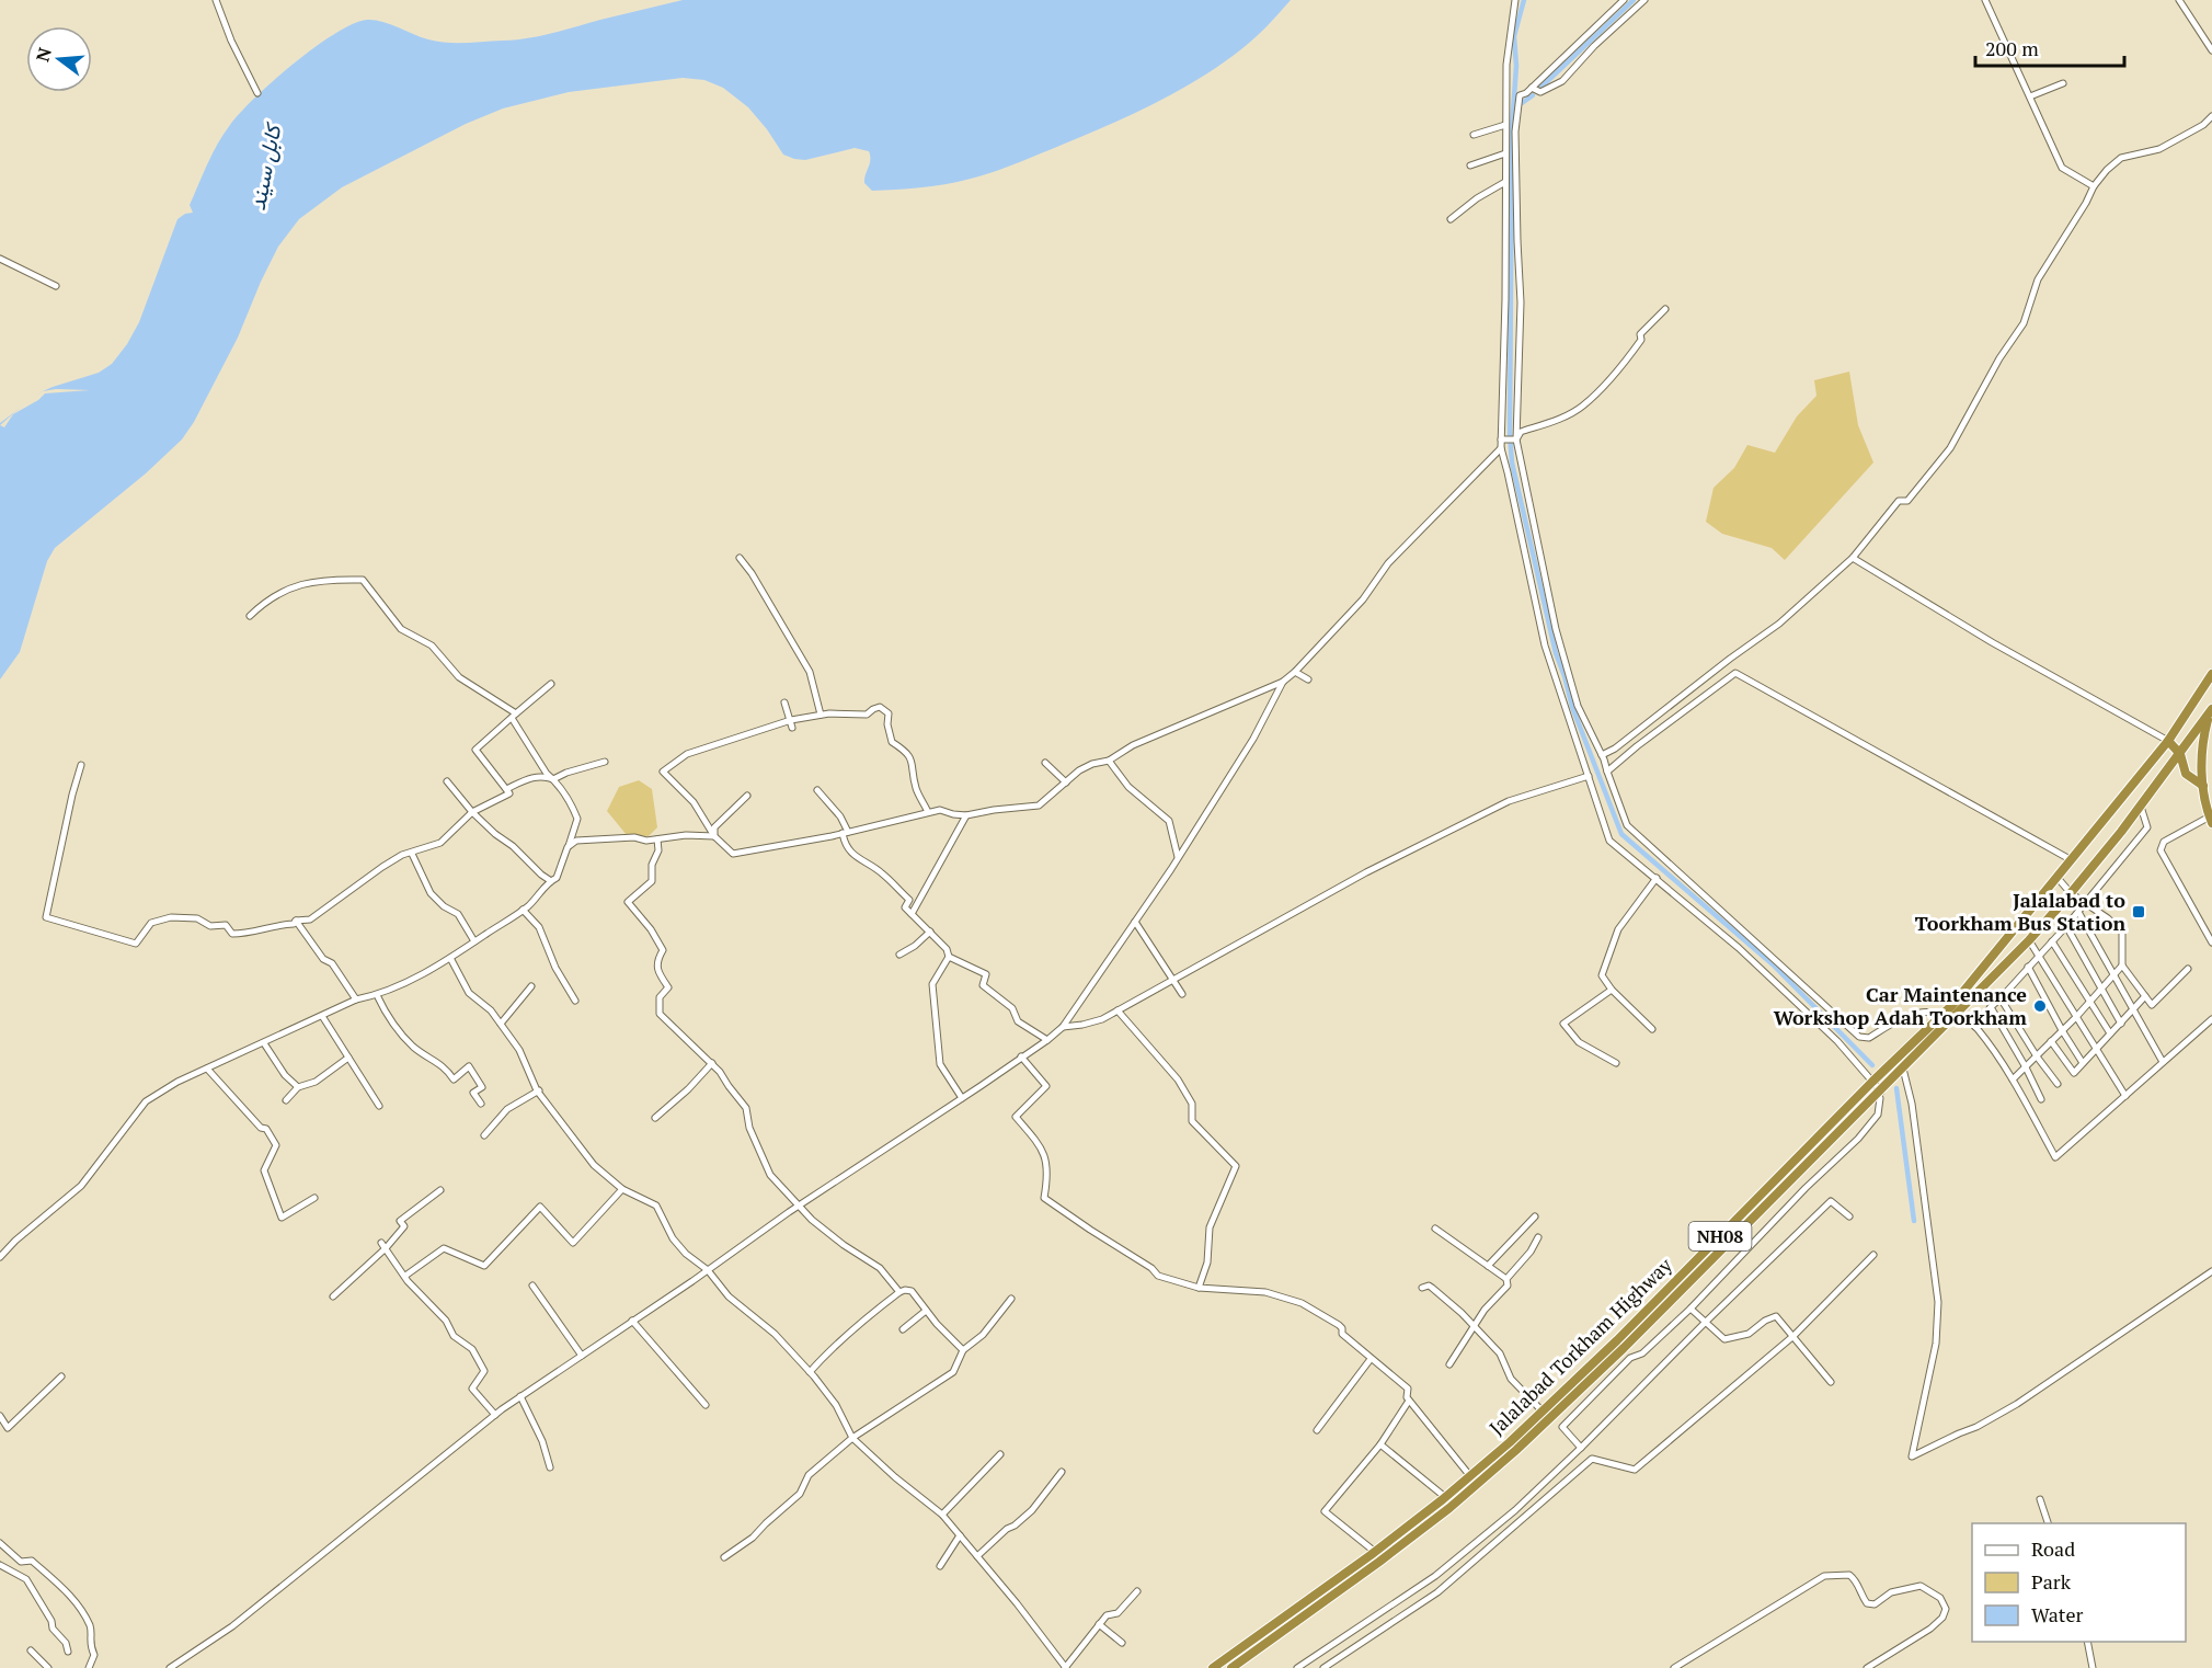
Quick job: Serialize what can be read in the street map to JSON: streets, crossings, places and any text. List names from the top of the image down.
{
  "streets": {
    "highway": ["NH08", "Jalalabad Torkham Highway"]
  },
  "crossings": [
    ["NH08", "Jalalabad Torkham Highway"]
  ],
  "water": ["کابل سيند"],
  "places": {
    "transit": ["Jalalabad to Toorkham Bus Station"],
    "other": ["Car Maintenance Workshop Adah Toorkham"]
  },
  "legend": ["Road", "Park", "Water"],
  "scale_bar": "200 m",
  "north": "left"
}
